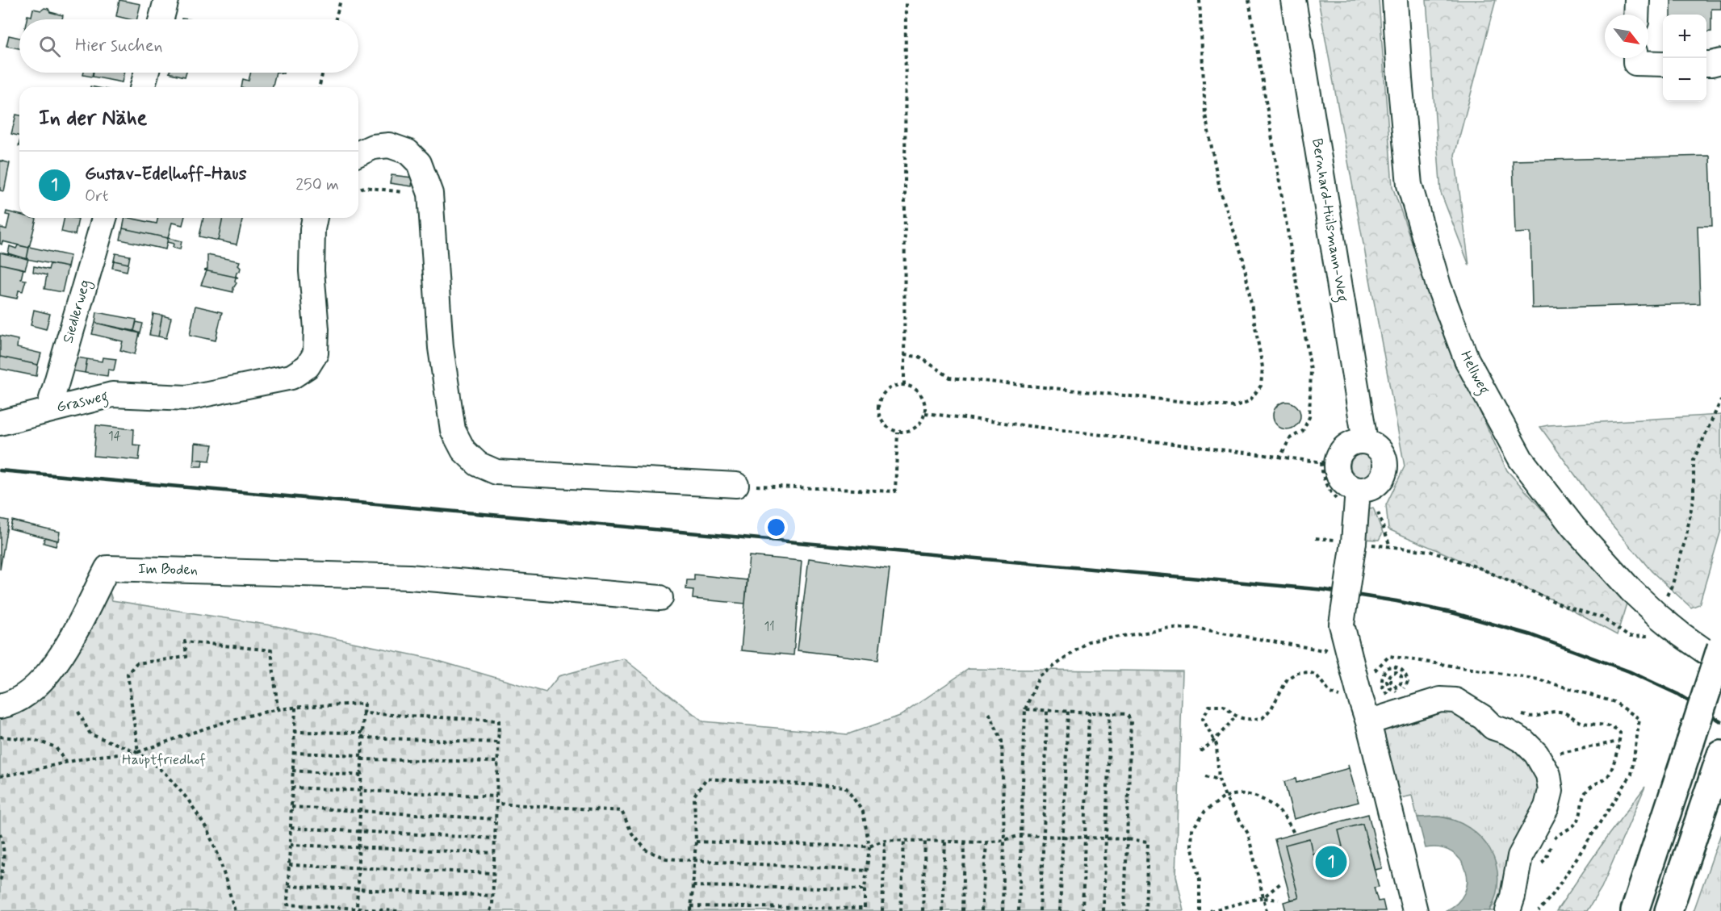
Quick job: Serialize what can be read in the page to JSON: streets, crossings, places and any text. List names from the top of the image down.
{
  "streets": {
    "street": [
      "Bernhard-Hülsmann-Weg",
      "Siedlerweg",
      "Hellweg",
      "Grasweg",
      "Im Boden"
    ]
  },
  "crossings": [
    ["Siedlerweg", "Grasweg"]
  ],
  "parks": ["Hauptfriedhof"],
  "house_numbers": ["14", "11"],
  "north": "bottom right",
  "page": {
    "map_buttons": ["+", "−"],
    "search": "Hier suchen",
    "heading": "In der Nähe",
    "list": [
      {
        "mark": "1",
        "name": "Gustav-Edelhoff-Haus",
        "note": "Ort",
        "value": "250 m"
      }
    ],
    "pins": "1"
  }
}
